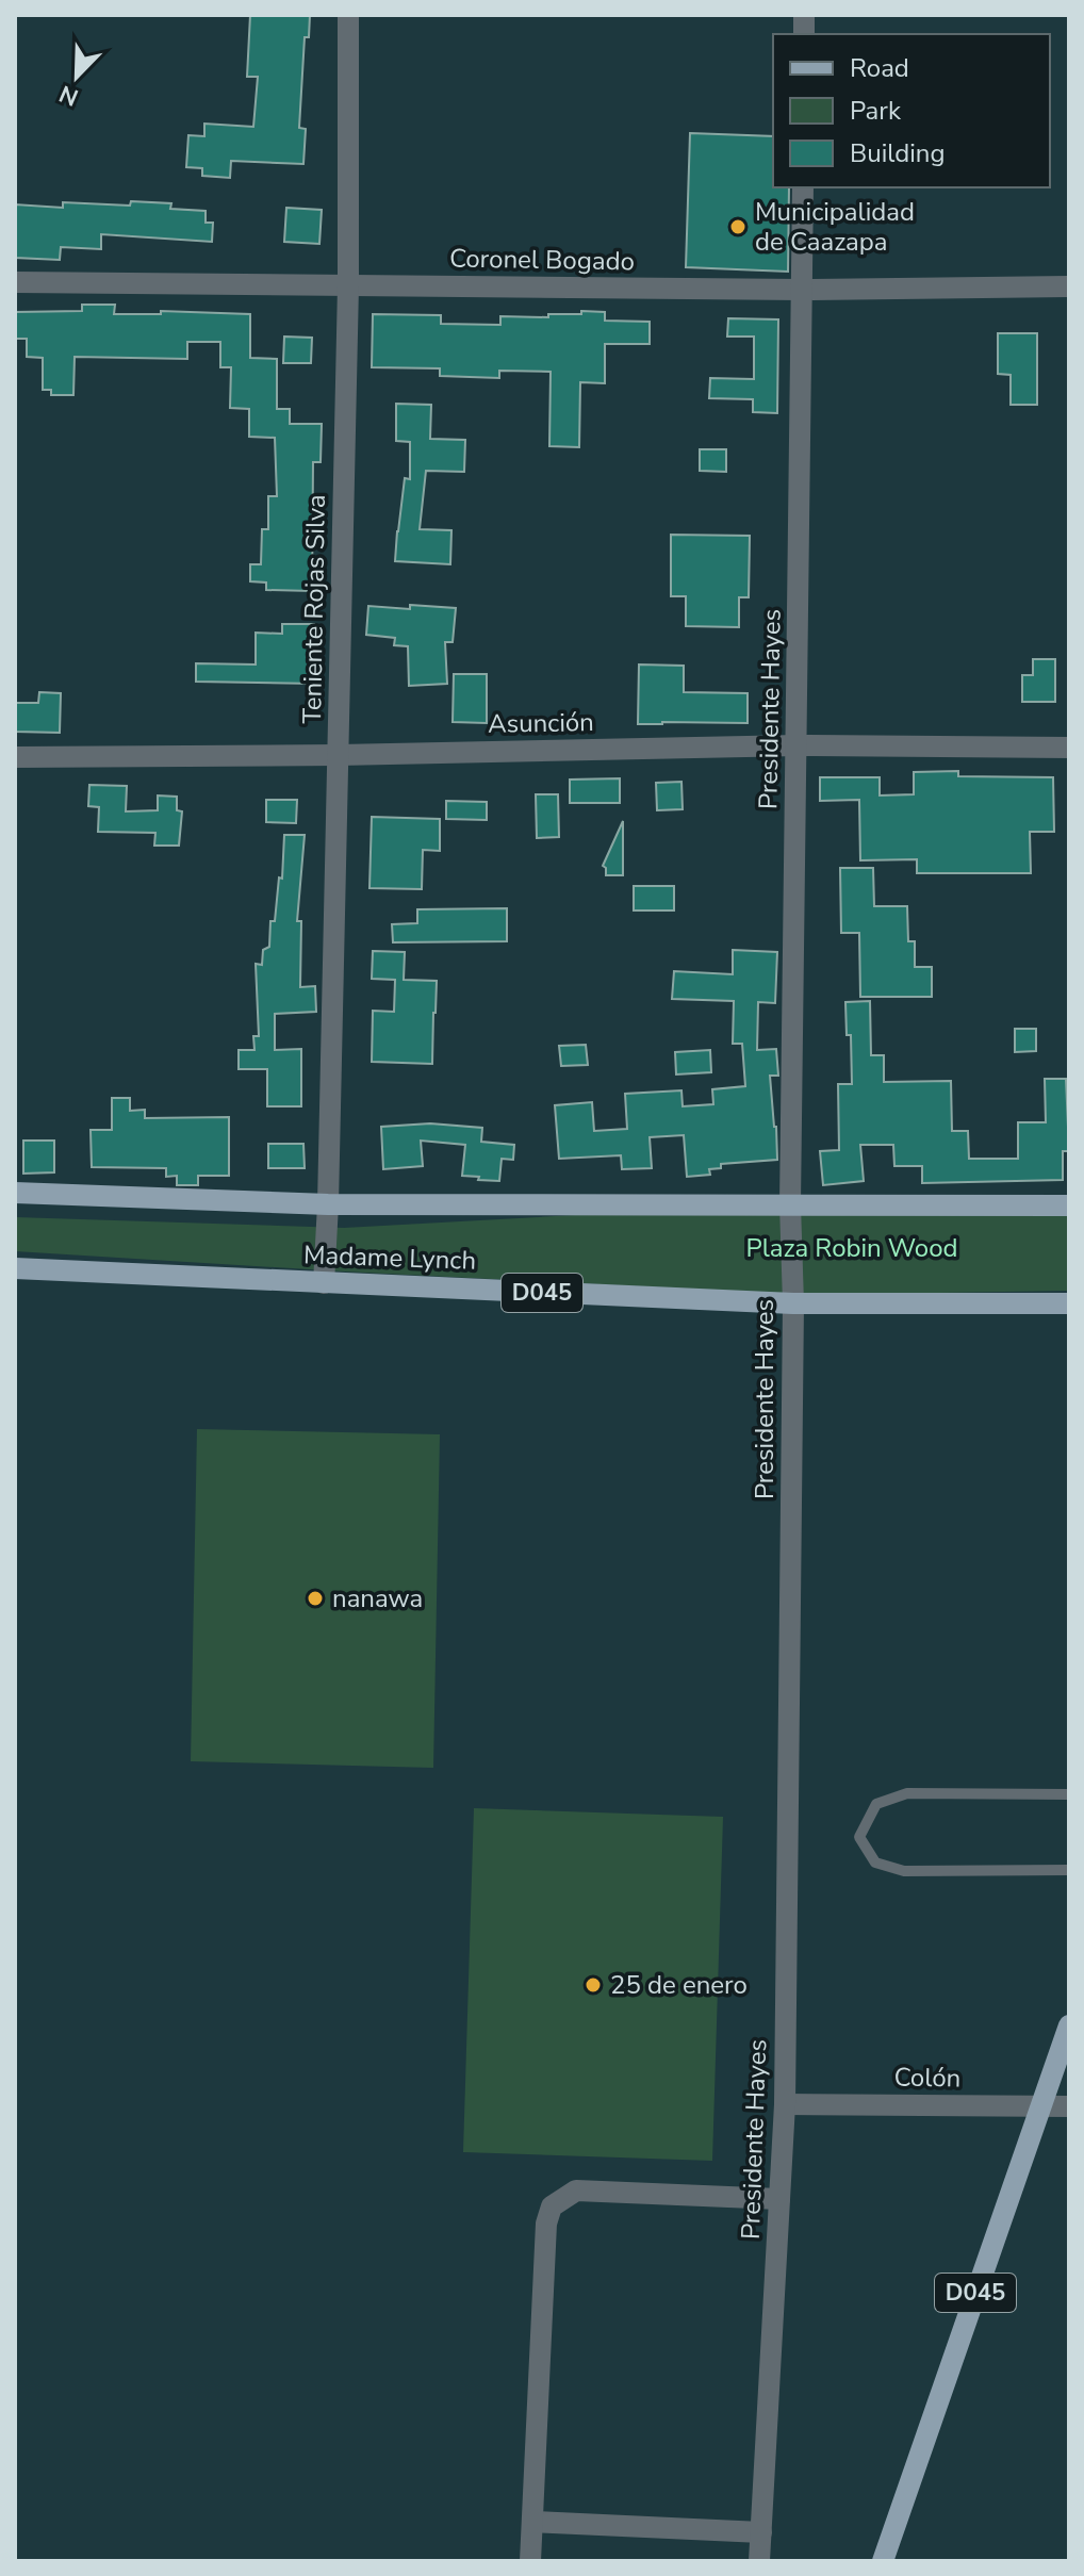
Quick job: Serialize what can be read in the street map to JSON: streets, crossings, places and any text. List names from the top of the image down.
{
  "streets": {
    "main road": ["Madame Lynch", "D045"],
    "street": [
      "Coronel Bogado",
      "Teniente Rojas Silva",
      "Presidente Hayes",
      "Asunción",
      "Colón"
    ]
  },
  "crossings": [
    ["Coronel Bogado", "Teniente Rojas Silva"],
    ["Coronel Bogado", "Presidente Hayes"],
    ["Teniente Rojas Silva", "Asunción"],
    ["Teniente Rojas Silva", "Madame Lynch"],
    ["Presidente Hayes", "Asunción"],
    ["Presidente Hayes", "Madame Lynch"],
    ["Presidente Hayes", "Colón"],
    ["D045", "Colón"]
  ],
  "parks": ["Plaza Robin Wood"],
  "places": ["Municipalidad de Caazapa", "nanawa", "25 de enero"],
  "legend": ["Road", "Park", "Building"],
  "north": "bottom left"
}
